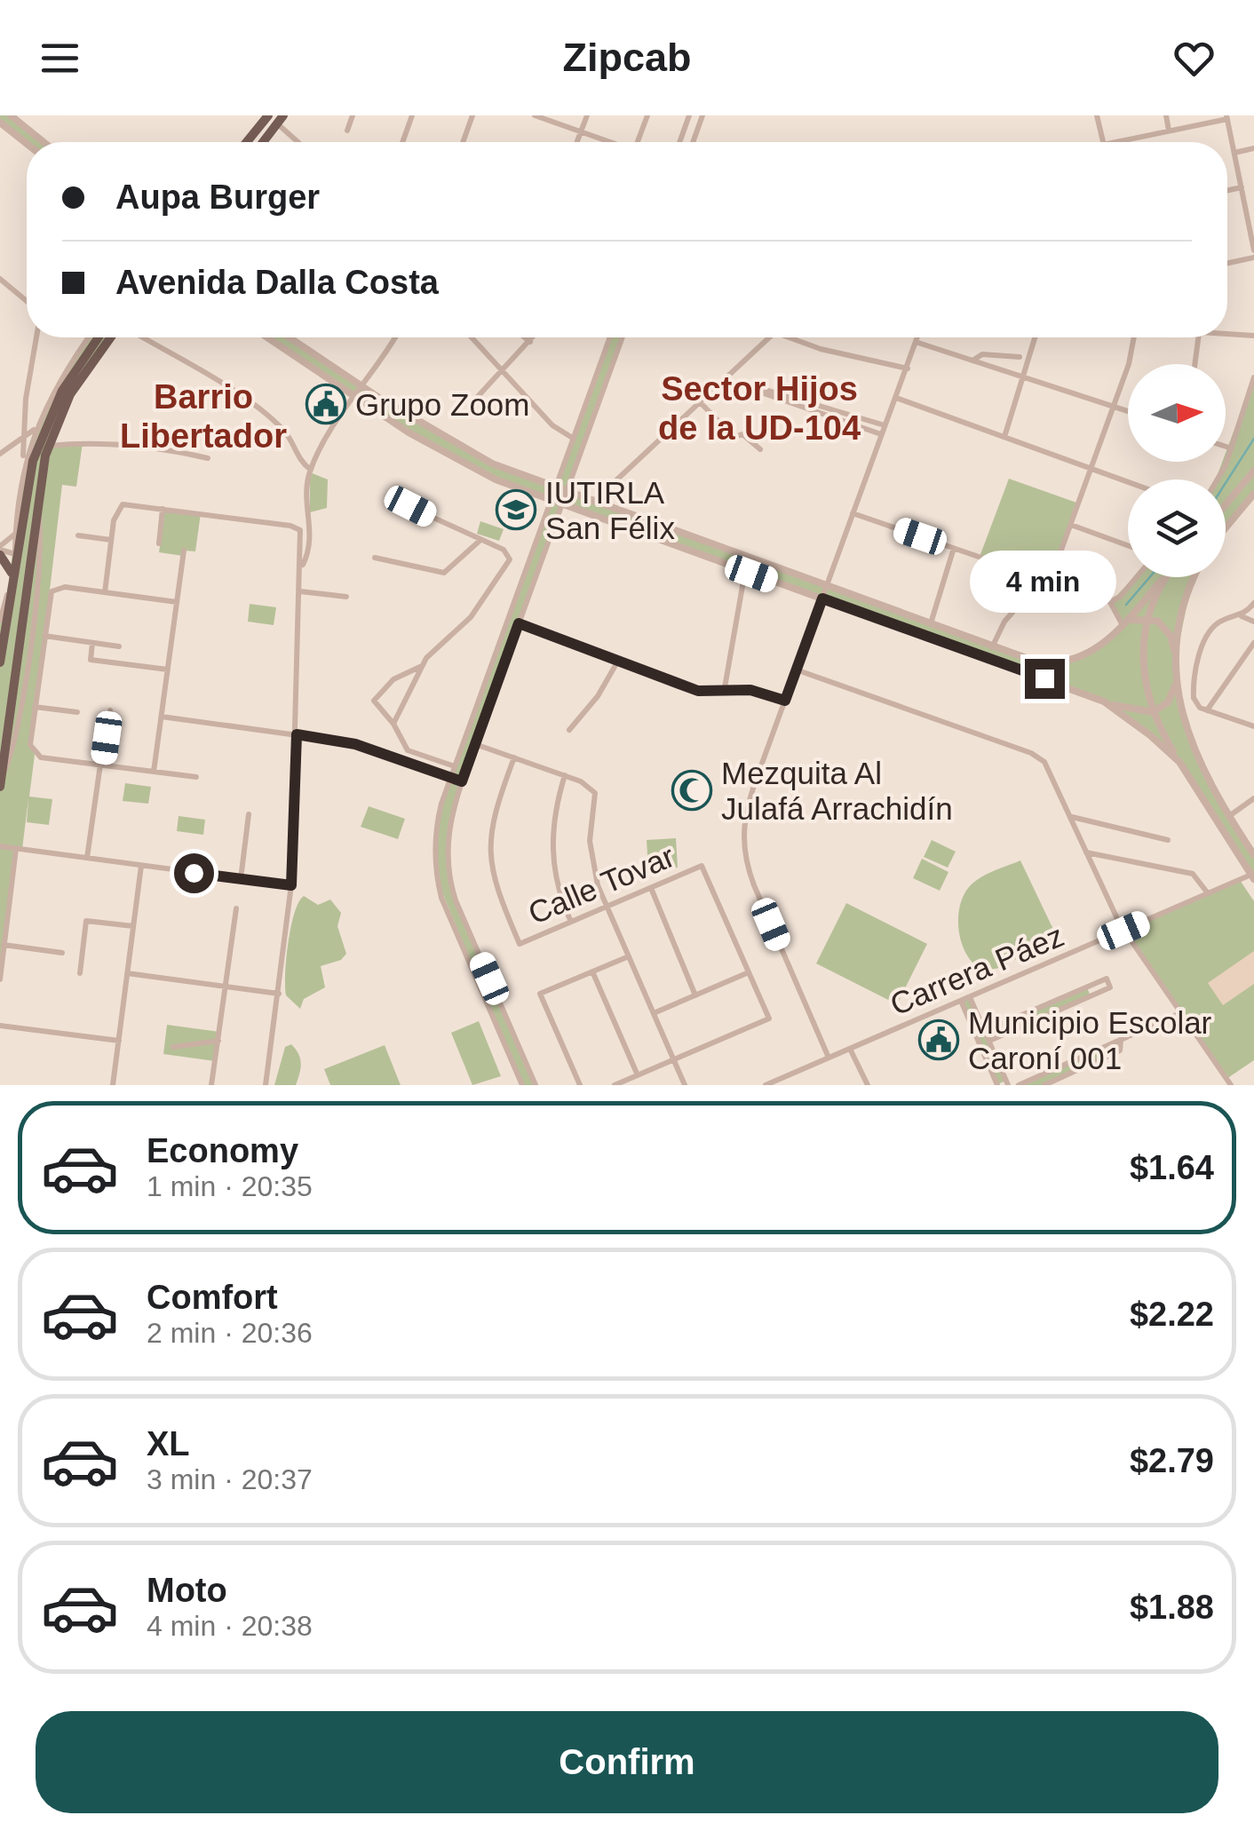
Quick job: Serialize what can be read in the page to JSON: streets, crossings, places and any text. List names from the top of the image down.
{
  "streets": {
    "street": ["Calle Tovar", "Carrera Páez"]
  },
  "districts": ["Sector Hijos de la UD-104", "Barrio Libertador"],
  "places": {
    "public building": ["Grupo Zoom", "Municipio Escolar Caroní 001"],
    "school or university": ["IUTIRLA San Félix"],
    "mosque": ["Mezquita Al Julafá Arrachidín"]
  },
  "north": "right",
  "page": {
    "header": "Zipcab",
    "banner": ["Aupa Burger", "Avenida Dalla Costa"],
    "bubble": "4 min",
    "list": [
      {
        "name": "Economy",
        "note": "1 min · 20:35",
        "value": "$1.64"
      },
      {
        "name": "Comfort",
        "note": "2 min · 20:36",
        "value": "$2.22"
      },
      {
        "name": "XL",
        "note": "3 min · 20:37",
        "value": "$2.79"
      },
      {
        "name": "Moto",
        "note": "4 min · 20:38",
        "value": "$1.88"
      }
    ],
    "buttons": "Confirm"
  }
}
